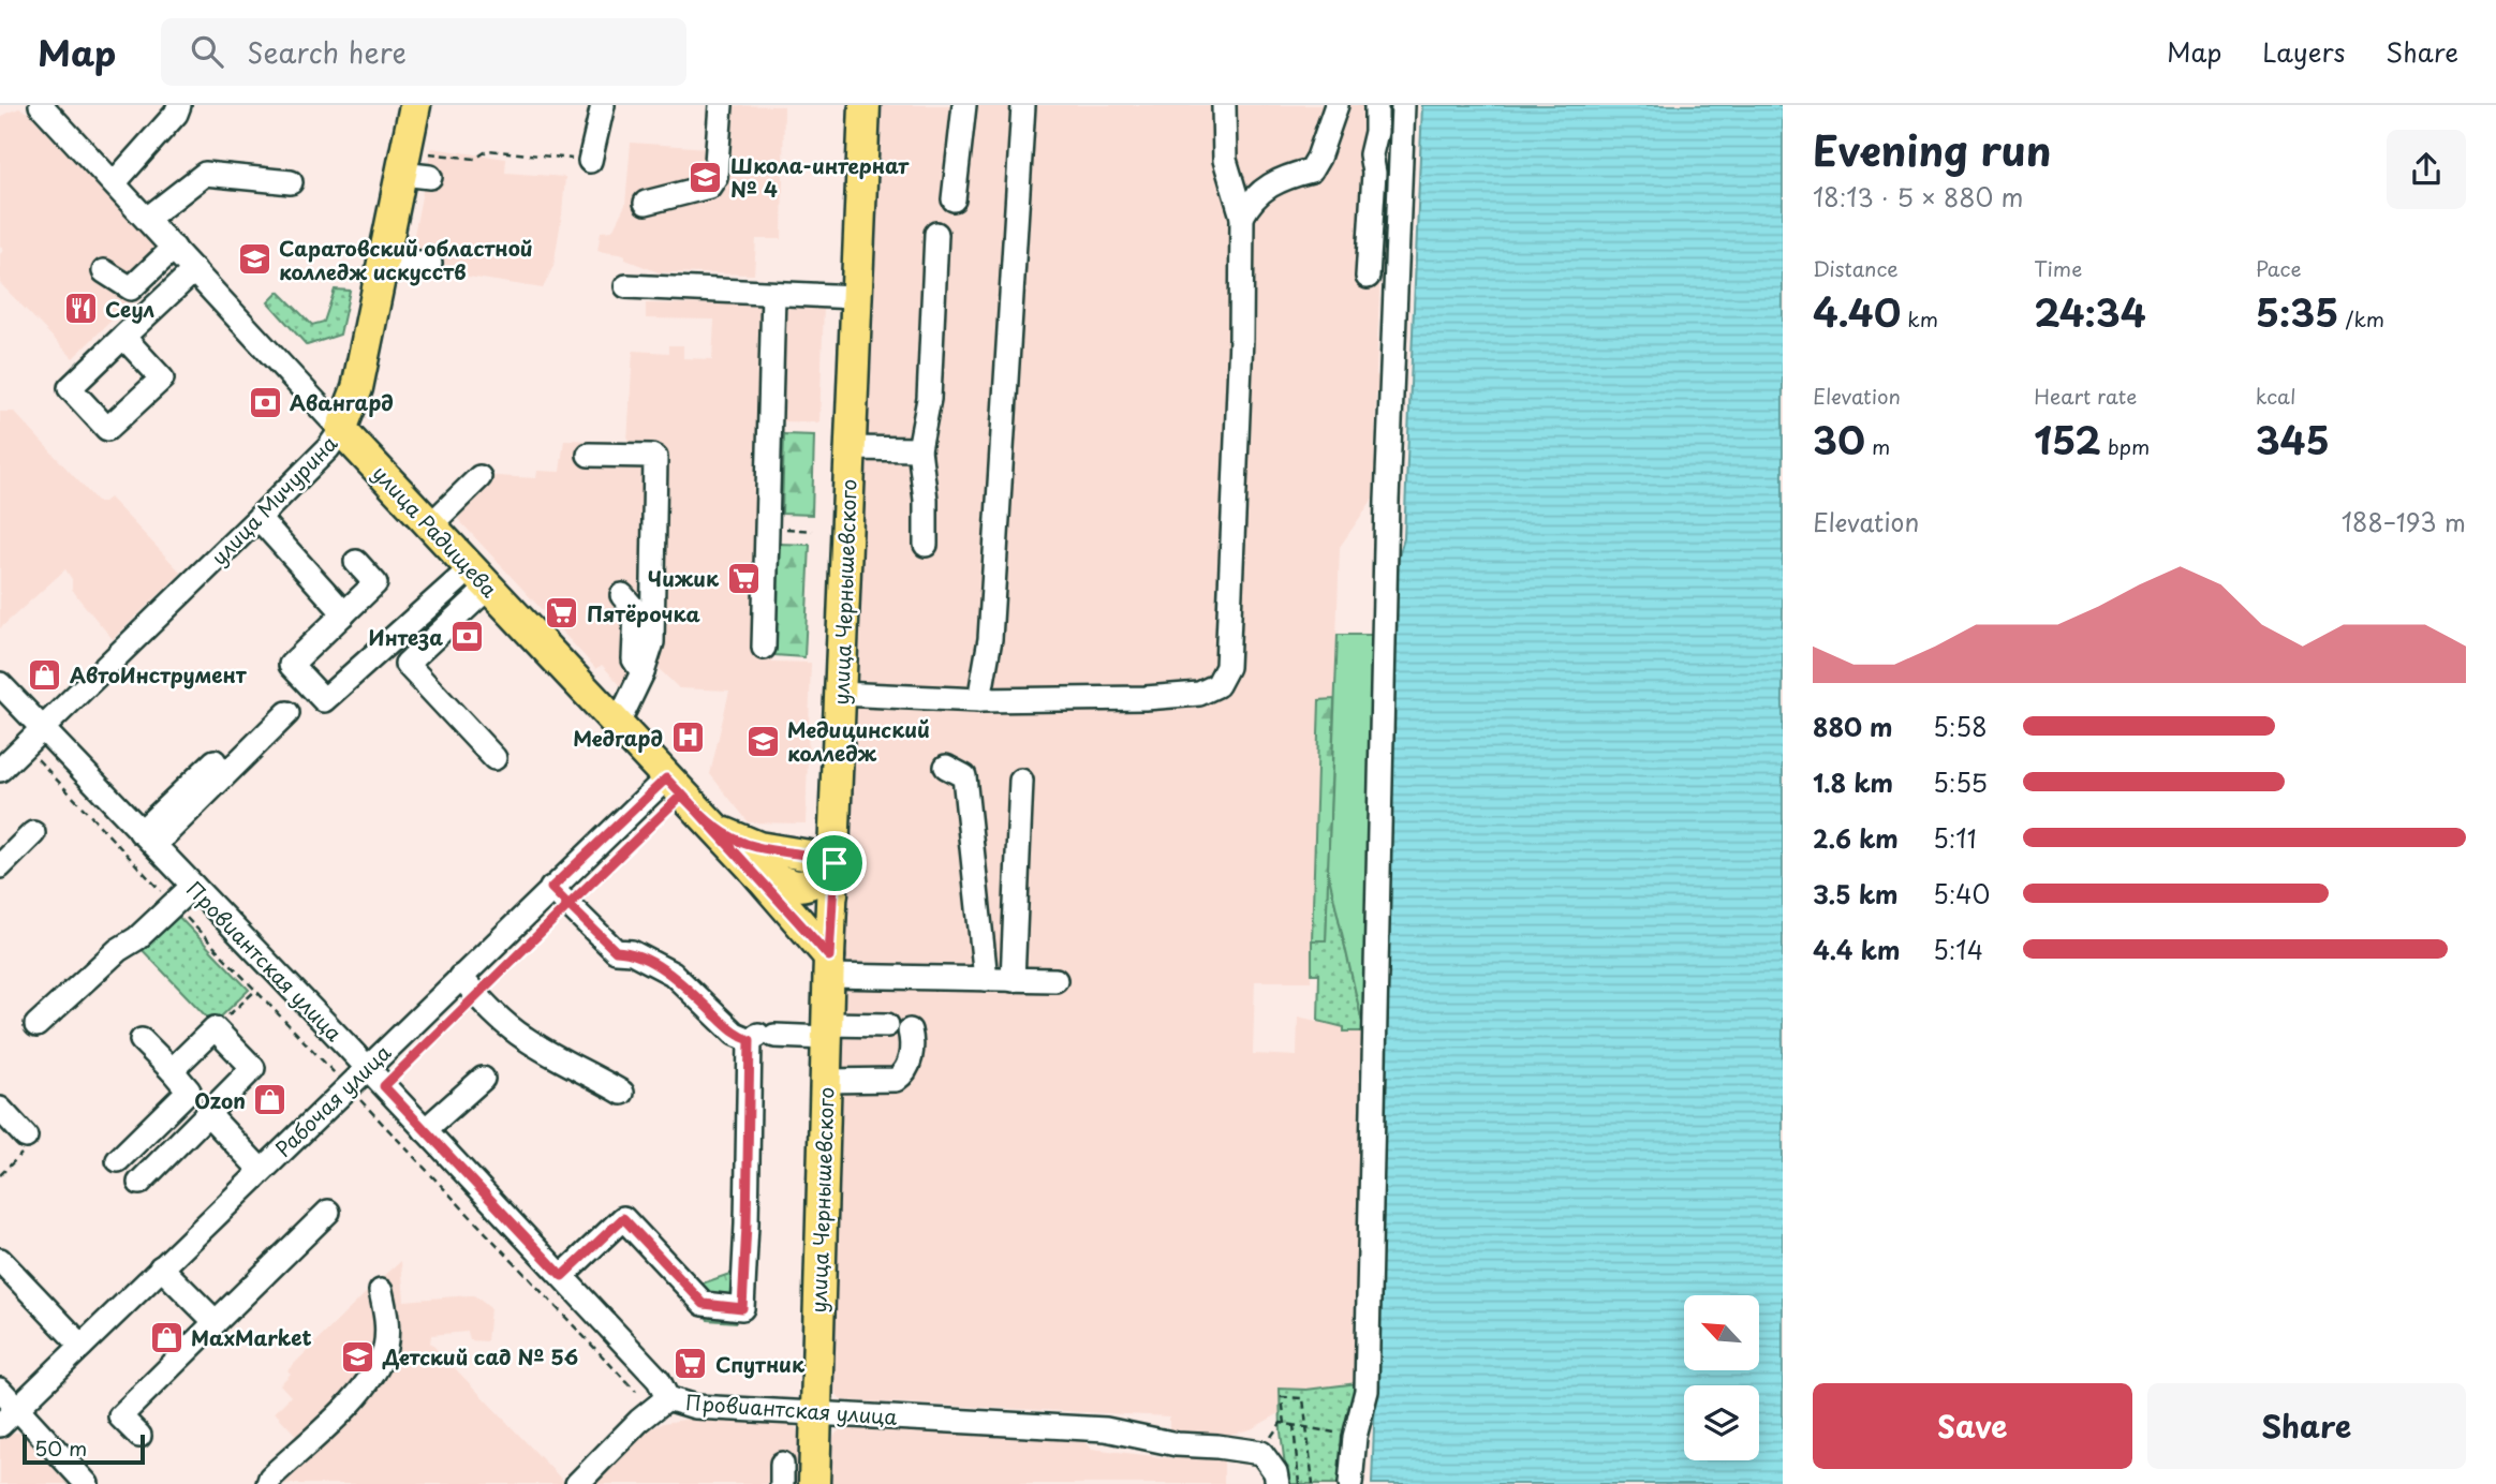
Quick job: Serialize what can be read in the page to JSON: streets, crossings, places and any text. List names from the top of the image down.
{
  "streets": {
    "main road": ["улица Мичурина", "улица Радищева", "улица Чернышевского"],
    "street": ["Провиантская улица", "Рабочая улица"]
  },
  "crossings": [
    ["улица Мичурина", "улица Радищева"],
    ["улица Мичурина", "Провиантская улица"],
    ["улица Радищева", "улица Чернышевского"],
    ["улица Радищева", "Рабочая улица"],
    ["улица Чернышевского", "Провиантская улица"],
    ["Провиантская улица", "Рабочая улица"]
  ],
  "places": {
    "school or university": [
      "Школа-интернат № 4",
      "Саратовский областной колледж искусств",
      "Медицинский колледж",
      "Детский сад № 56"
    ],
    "restaurant": ["Сеул"],
    "bank": ["Авангард", "Интеза"],
    "supermarket": ["Чижик", "Пятёрочка", "Спутник"],
    "shop": ["АвтоИнструмент", "Ozon", "MaxMarket"],
    "hospital": ["Медгард"]
  },
  "scale_bar": "50 m",
  "north": "top left",
  "page": {
    "header": "Map",
    "search": "Search here",
    "nav": ["Map", "Layers", "Share"],
    "heading": ["Evening run", "18:13 · 5 × 880 m"],
    "stats": [
      ["Distance", "4.40 km"],
      ["Time", "24:34"],
      ["Pace", "5:35 /km"],
      ["Elevation", "30 m"],
      ["Heart rate", "152 bpm"],
      ["kcal", "345"]
    ],
    "chart": ["Elevation", "188–193 m"],
    "list": [
      {
        "name": "880 m",
        "note": "5:58"
      },
      {
        "name": "1.8 km",
        "note": "5:55"
      },
      {
        "name": "2.6 km",
        "note": "5:11"
      },
      {
        "name": "3.5 km",
        "note": "5:40"
      },
      {
        "name": "4.4 km",
        "note": "5:14"
      }
    ],
    "buttons": ["Save", "Share"],
    "scale": "50 m"
  }
}
